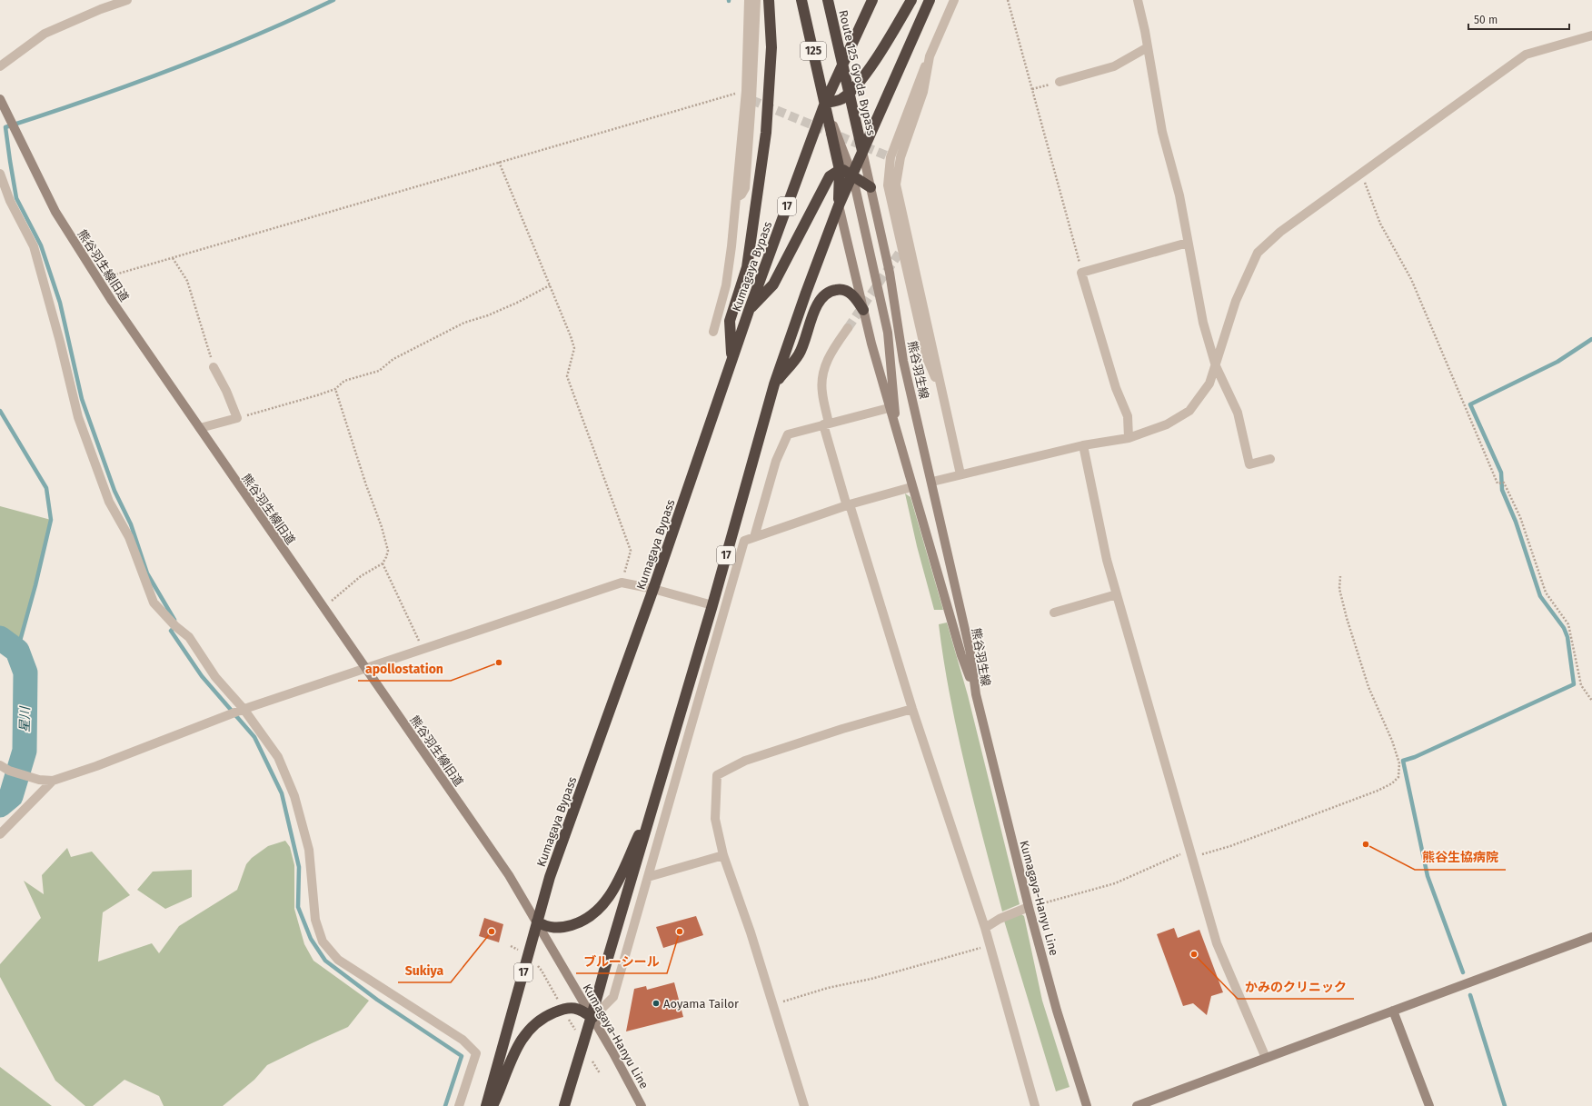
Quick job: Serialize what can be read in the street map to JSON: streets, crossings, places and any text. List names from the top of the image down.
{
  "streets": {
    "highway": [
      "125",
      "Route 125 Gyoda Bypass",
      "17",
      "Kumagaya Bypass"
    ],
    "main road": ["熊谷羽生線旧道", "熊谷羽生線", "Kumagaya-Hanyu Line"]
  },
  "crossings": [
    ["125", "17"],
    ["125", "Kumagaya Bypass"],
    ["125", "熊谷羽生線"],
    ["Route 125 Gyoda Bypass", "17"],
    ["Route 125 Gyoda Bypass", "Kumagaya Bypass"],
    ["Route 125 Gyoda Bypass", "熊谷羽生線"],
    ["17", "熊谷羽生線"],
    ["17", "Kumagaya-Hanyu Line"],
    ["熊谷羽生線旧道", "Kumagaya Bypass"],
    ["熊谷羽生線旧道", "Kumagaya-Hanyu Line"],
    ["Kumagaya Bypass", "Kumagaya-Hanyu Line"],
    ["熊谷羽生線", "Kumagaya-Hanyu Line"]
  ],
  "water": ["星川"],
  "places": [
    "apollostation",
    "熊谷生協病院",
    "Sukiya",
    "ブルーシール",
    "かみのクリニック",
    "Aoyama Tailor"
  ],
  "scale_bar": "50 m"
}
